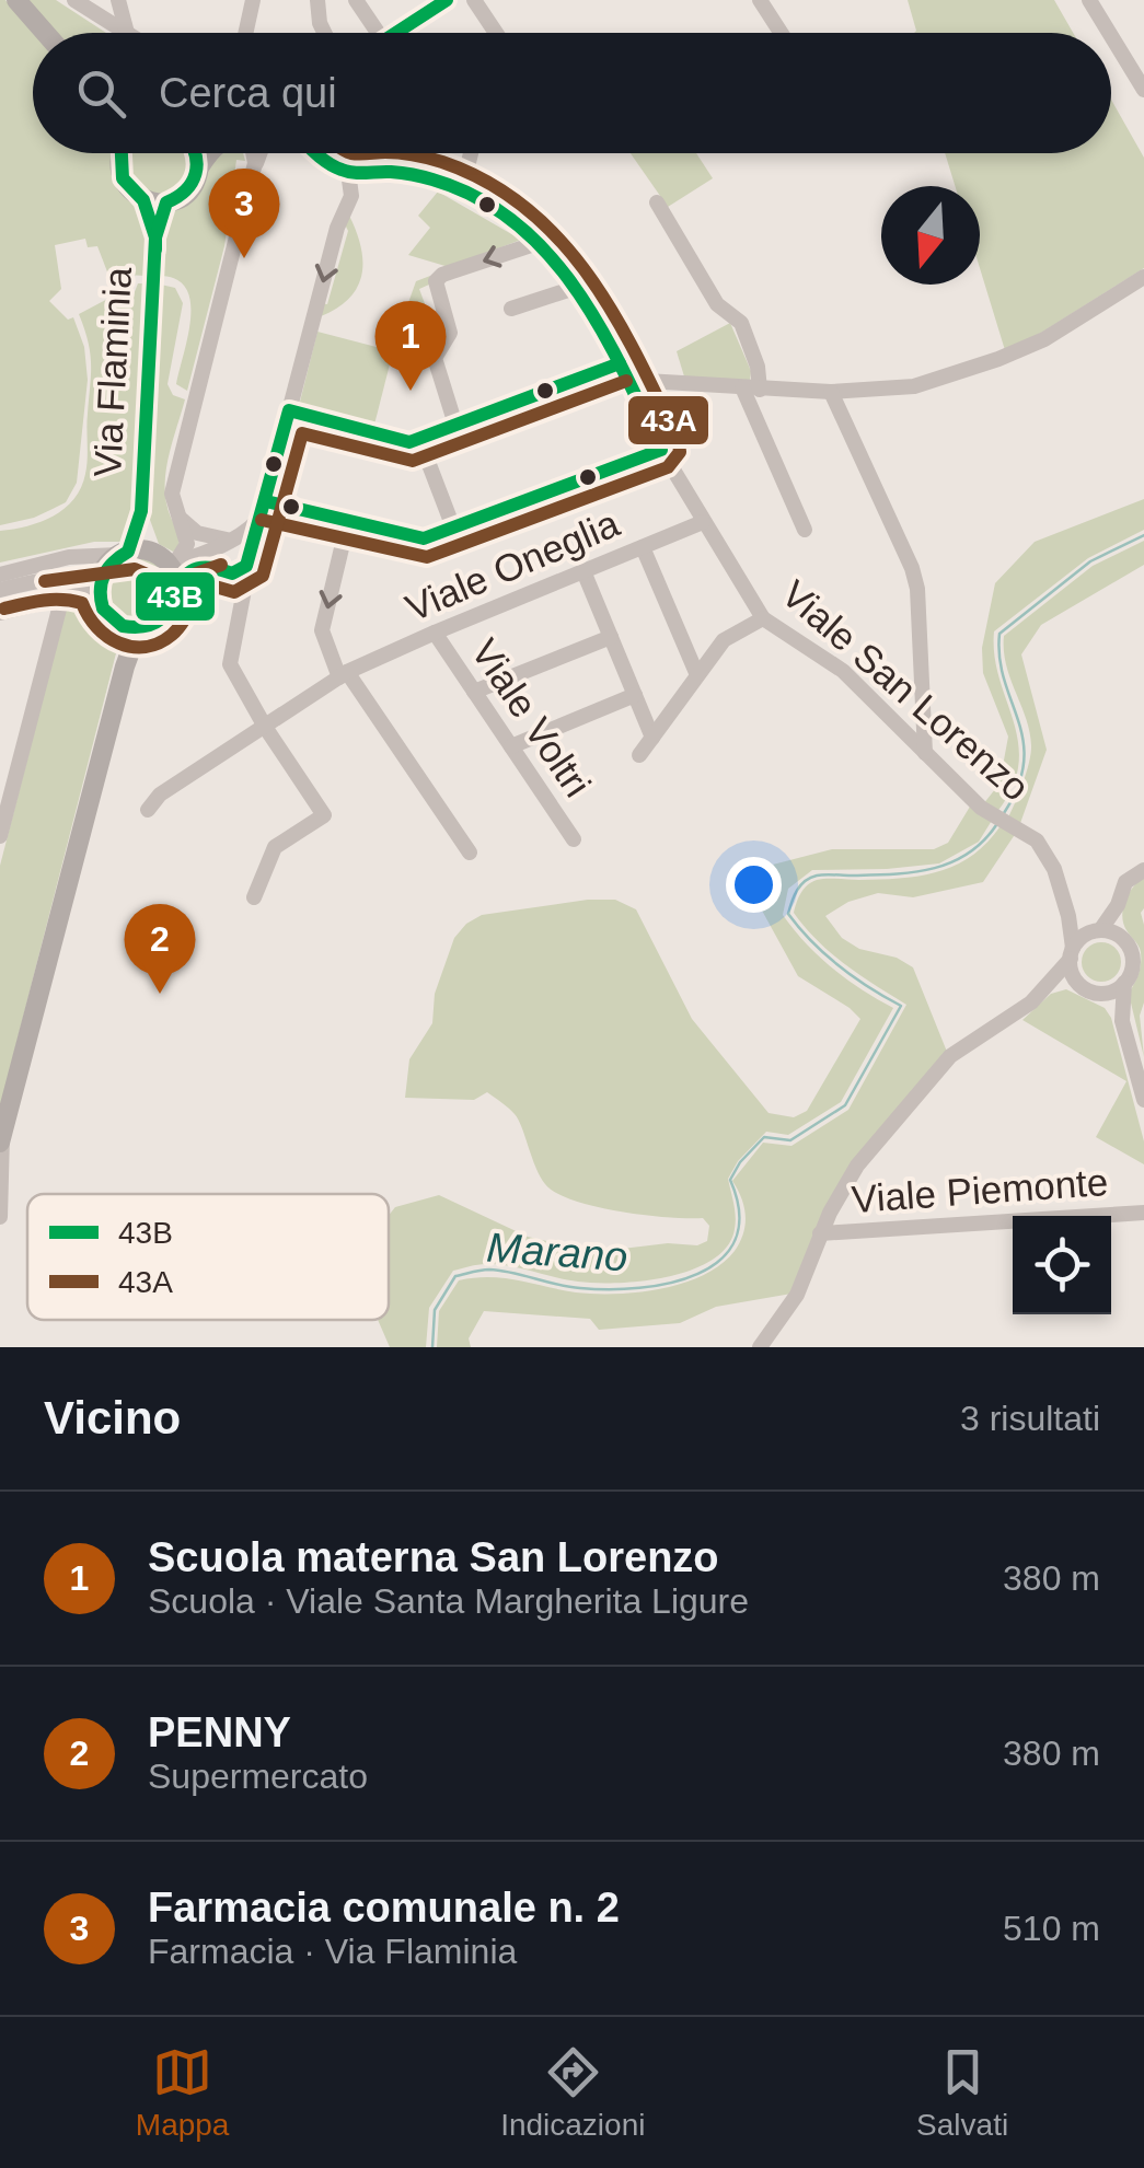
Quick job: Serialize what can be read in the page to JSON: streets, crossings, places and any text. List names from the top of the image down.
{
  "streets": {
    "main road": ["Via Flaminia"],
    "street": [
      "Viale Oneglia",
      "Viale San Lorenzo",
      "Viale Voltri",
      "Viale Piemonte"
    ]
  },
  "crossings": [
    ["Viale Oneglia", "Viale San Lorenzo"],
    ["Viale Oneglia", "Viale Voltri"],
    ["Viale San Lorenzo", "Viale Piemonte"]
  ],
  "water": ["Marano"],
  "lines": ["transit line 43B", "transit line 43A"],
  "legend": ["43B", "43A"],
  "north": "bottom",
  "page": {
    "search": "Cerca qui",
    "pins": ["3", "1", "2"],
    "heading": ["Vicino", "3 risultati"],
    "list": [
      {
        "mark": "1",
        "name": "Scuola materna San Lorenzo",
        "note": "Scuola · Viale Santa Margherita Ligure",
        "value": "380 m"
      },
      {
        "mark": "2",
        "name": "PENNY",
        "note": "Supermercato",
        "value": "380 m"
      },
      {
        "mark": "3",
        "name": "Farmacia comunale n. 2",
        "note": "Farmacia · Via Flaminia",
        "value": "510 m"
      }
    ],
    "nav": ["Mappa", "Indicazioni", "Salvati"]
  }
}
